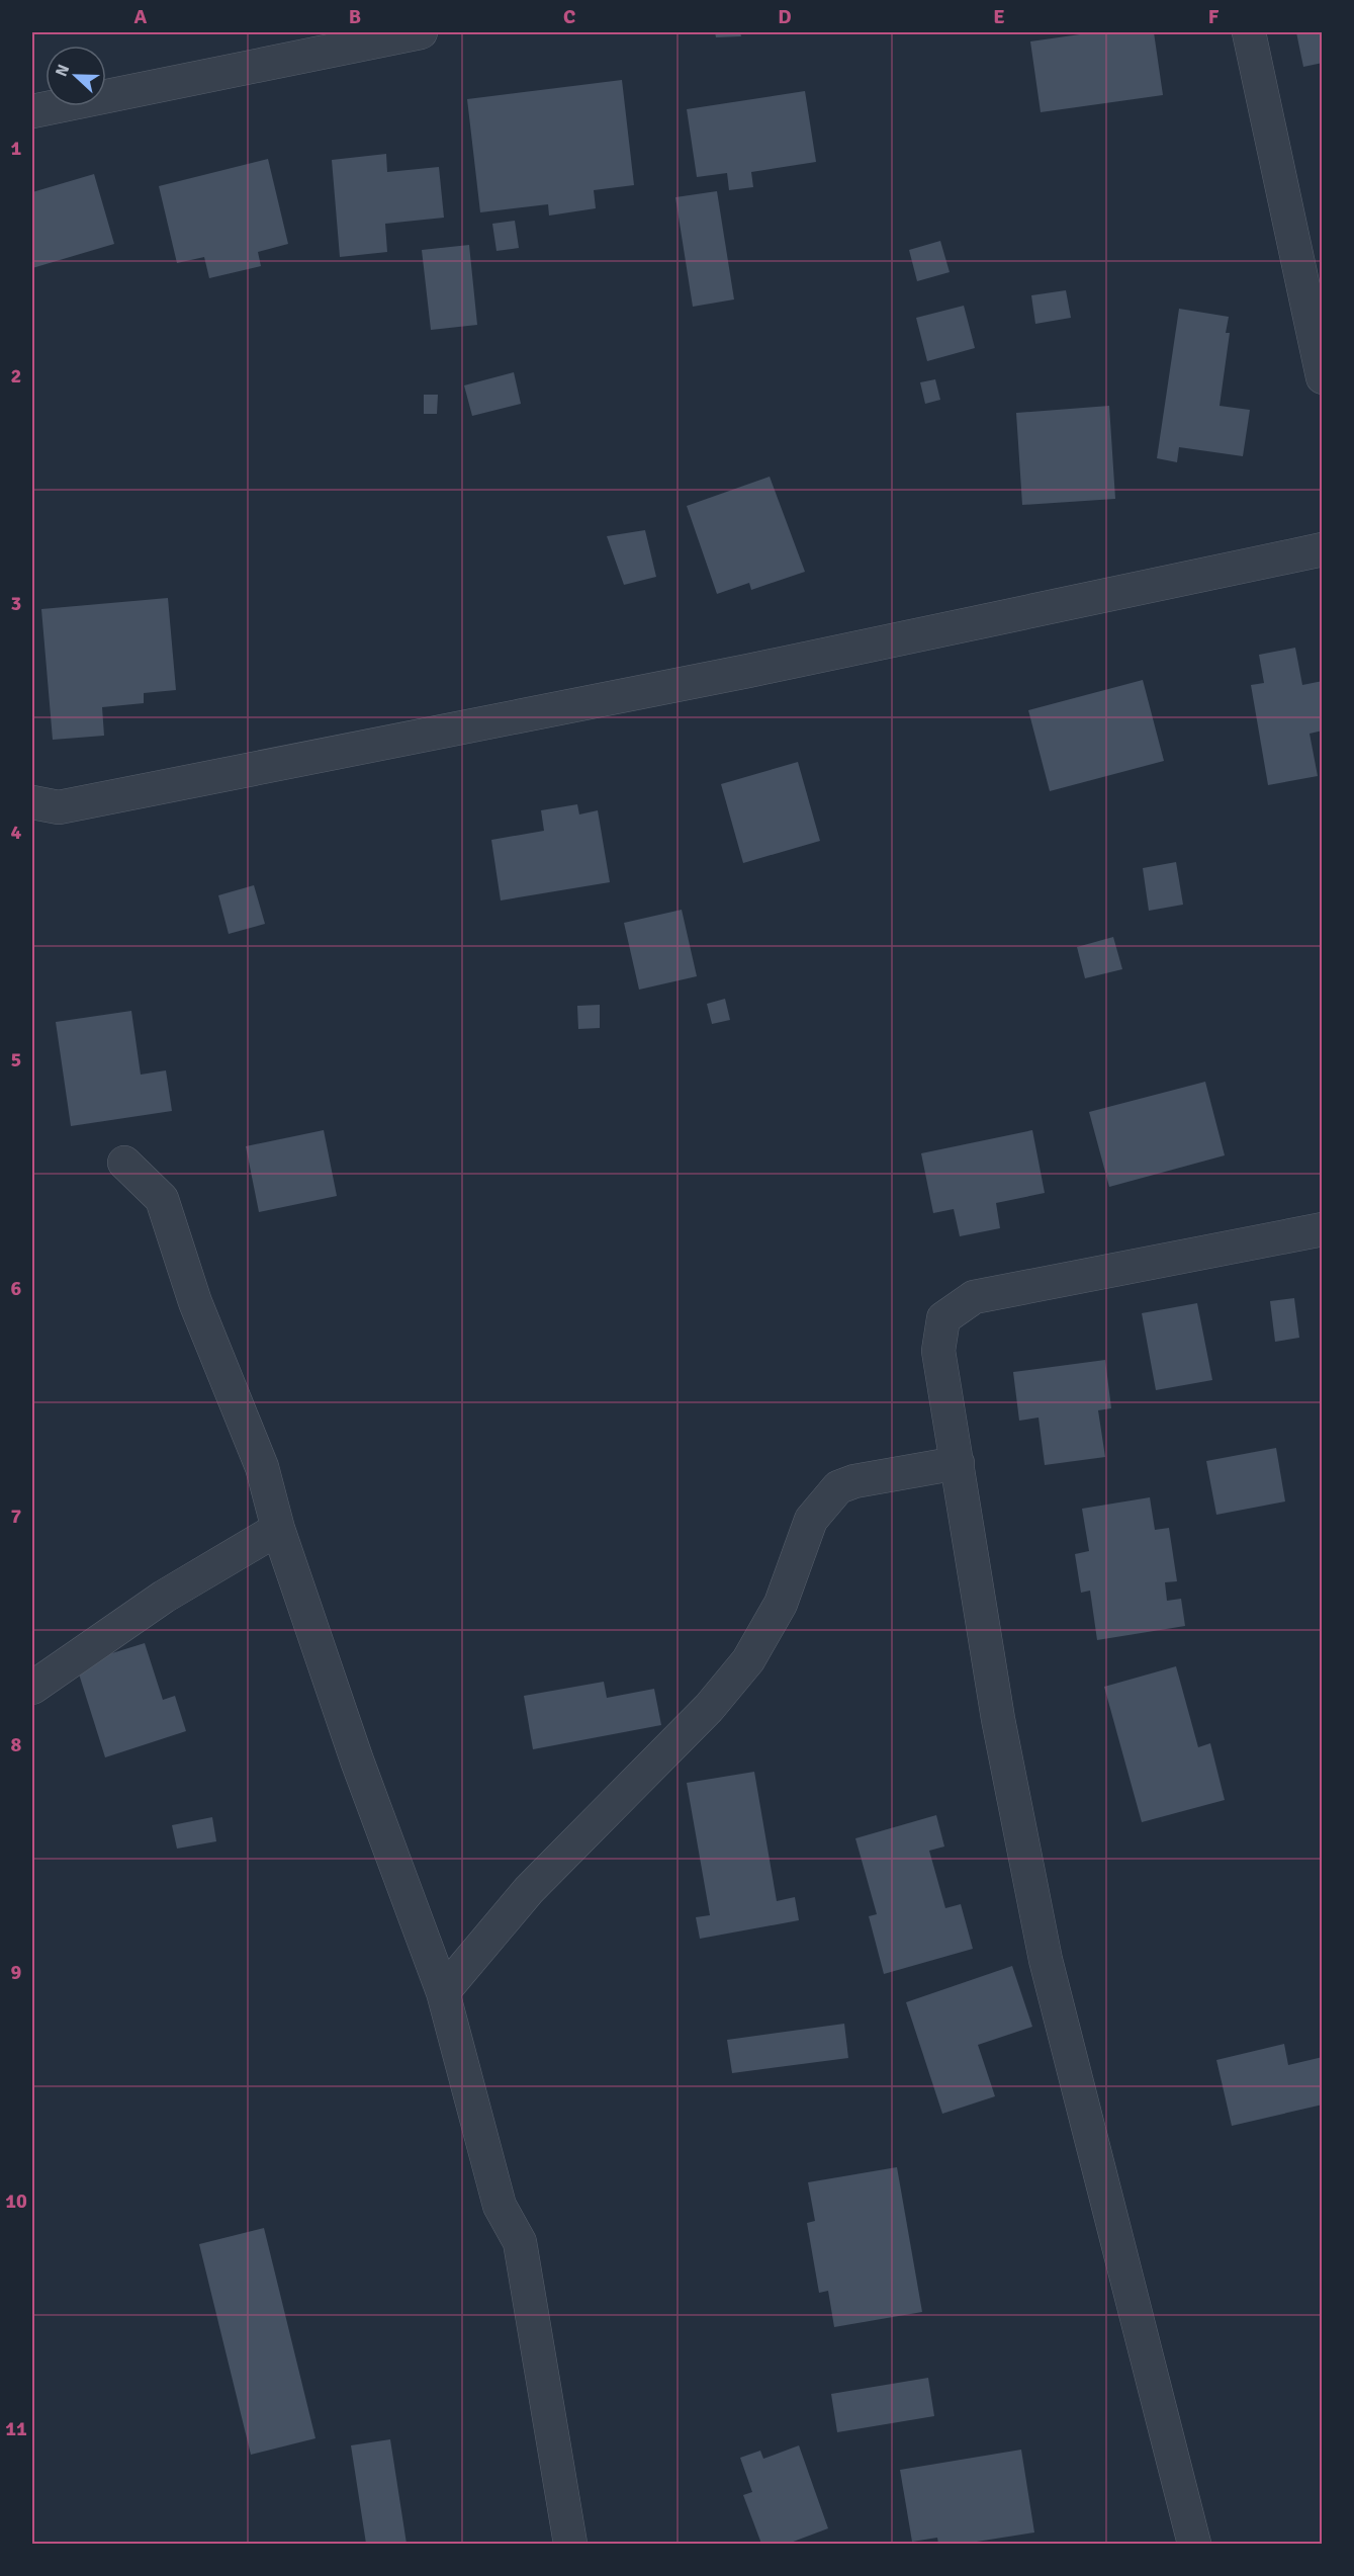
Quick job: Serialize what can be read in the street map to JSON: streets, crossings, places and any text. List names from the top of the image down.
{
  "north": "left",
  "grid": {
    "columns": [
      "A",
      "B",
      "C",
      "D",
      "E",
      "F"
    ],
    "rows": [
      "1",
      "2",
      "3",
      "4",
      "5",
      "6",
      "7",
      "8",
      "9",
      "10",
      "11"
    ]
  }
}
